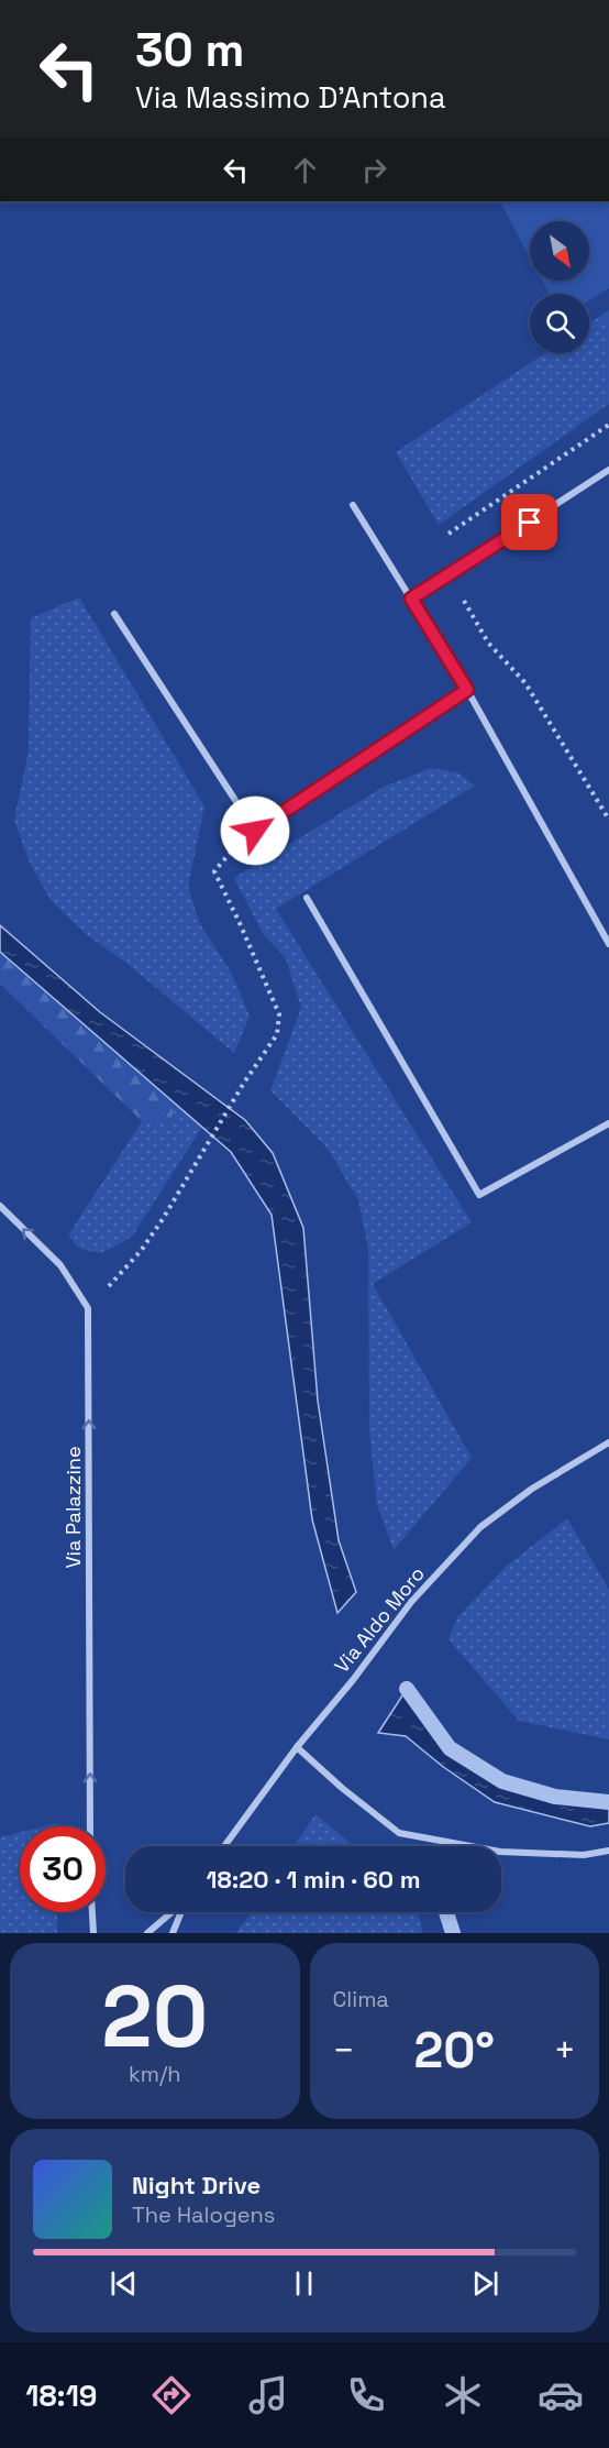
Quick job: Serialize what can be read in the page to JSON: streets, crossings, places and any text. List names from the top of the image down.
{
  "streets": {
    "street": ["Via Palazzine", "Via Aldo Moro"]
  },
  "one_way": ["Via Palazzine"],
  "north": "bottom right",
  "page": {
    "turn": ["30 m", "Via Massimo D'Antona"],
    "limit": "30",
    "trip": "18:20 · 1 min · 60 m",
    "tile": [
      ["20", "km/h"],
      "Clima"
    ],
    "heat": ["−", "20°", "+"],
    "song": ["Night Drive", "The Halogens"],
    "tabs": "18:19"
  }
}
